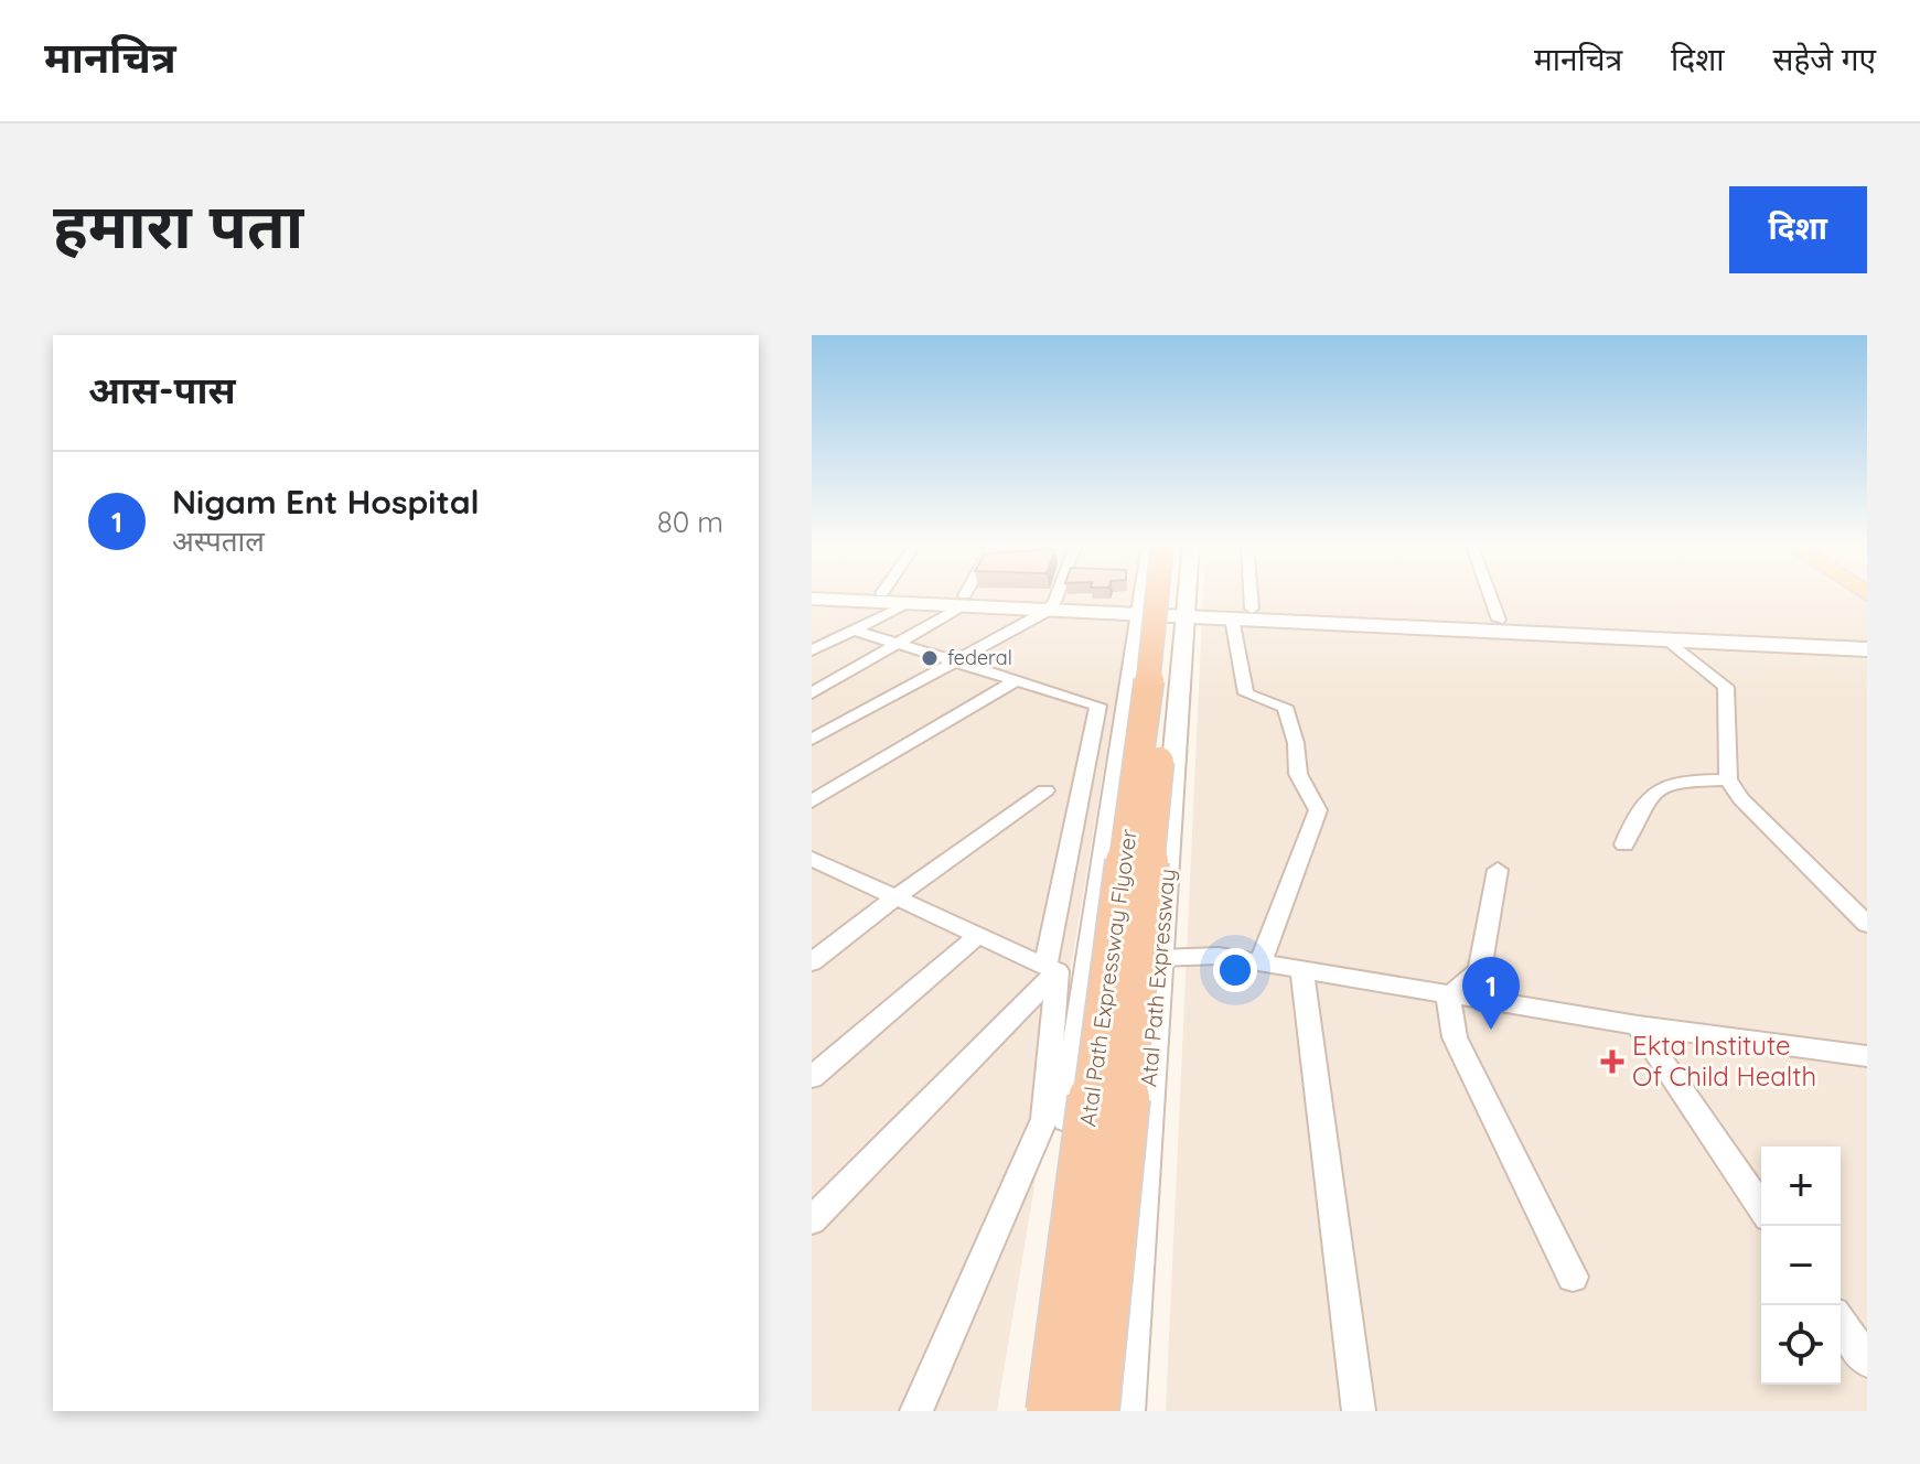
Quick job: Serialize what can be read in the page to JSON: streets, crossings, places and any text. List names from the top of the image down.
{
  "streets": {
    "highway": ["Atal Path Expressway Flyover"],
    "street": ["Atal Path Expressway"]
  },
  "places": {
    "other": ["federal"],
    "health": ["Ekta Institute Of Child Health"]
  },
  "page": {
    "header": "मानचित्र",
    "nav": ["मानचित्र", "दिशा", "सहेजे गए"],
    "title": "हमारा पता",
    "buttons": "दिशा",
    "heading": "आस-पास",
    "list": [
      {
        "mark": "1",
        "name": "Nigam Ent Hospital",
        "note": "अस्पताल",
        "value": "80 m"
      }
    ],
    "pins": "1",
    "map_buttons": ["+", "−"]
  }
}
